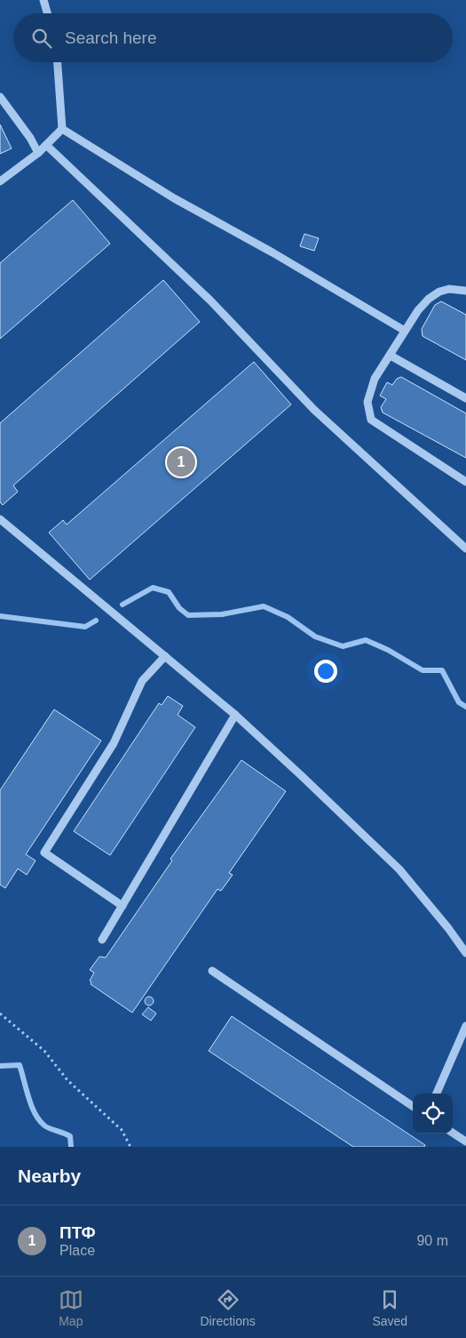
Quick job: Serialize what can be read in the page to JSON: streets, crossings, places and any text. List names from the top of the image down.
{
  "page": {
    "search": "Search here",
    "pins": "1",
    "heading": "Nearby",
    "list": [
      {
        "mark": "1",
        "name": "ПТФ",
        "note": "Place",
        "value": "90 m"
      }
    ],
    "nav": ["Map", "Directions", "Saved"]
  }
}
